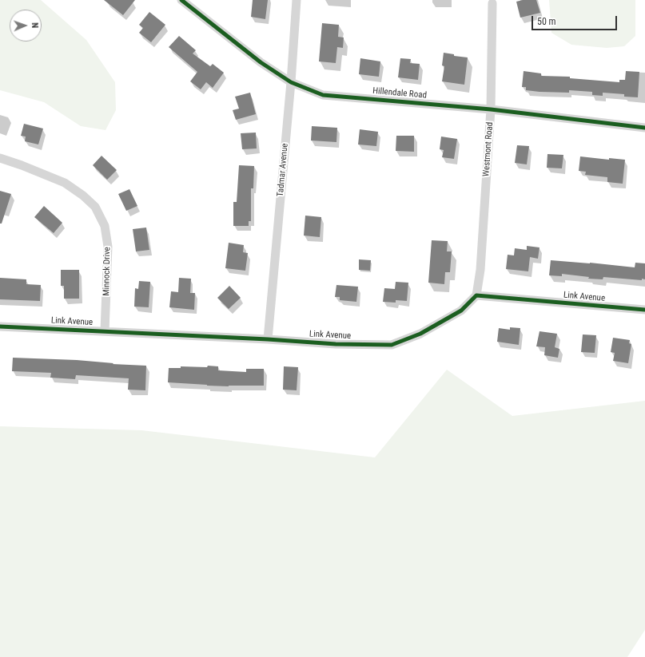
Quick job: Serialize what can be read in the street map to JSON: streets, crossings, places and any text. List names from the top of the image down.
{
  "streets": {
    "street": [
      "Hillendale Road",
      "Westmont Road",
      "Tadmar Avenue",
      "Minnock Drive",
      "Link Avenue"
    ]
  },
  "crossings": [
    ["Hillendale Road", "Westmont Road"],
    ["Hillendale Road", "Tadmar Avenue"],
    ["Westmont Road", "Link Avenue"],
    ["Tadmar Avenue", "Link Avenue"],
    ["Minnock Drive", "Link Avenue"]
  ],
  "scale_bar": "50 m",
  "north": "right"
}
